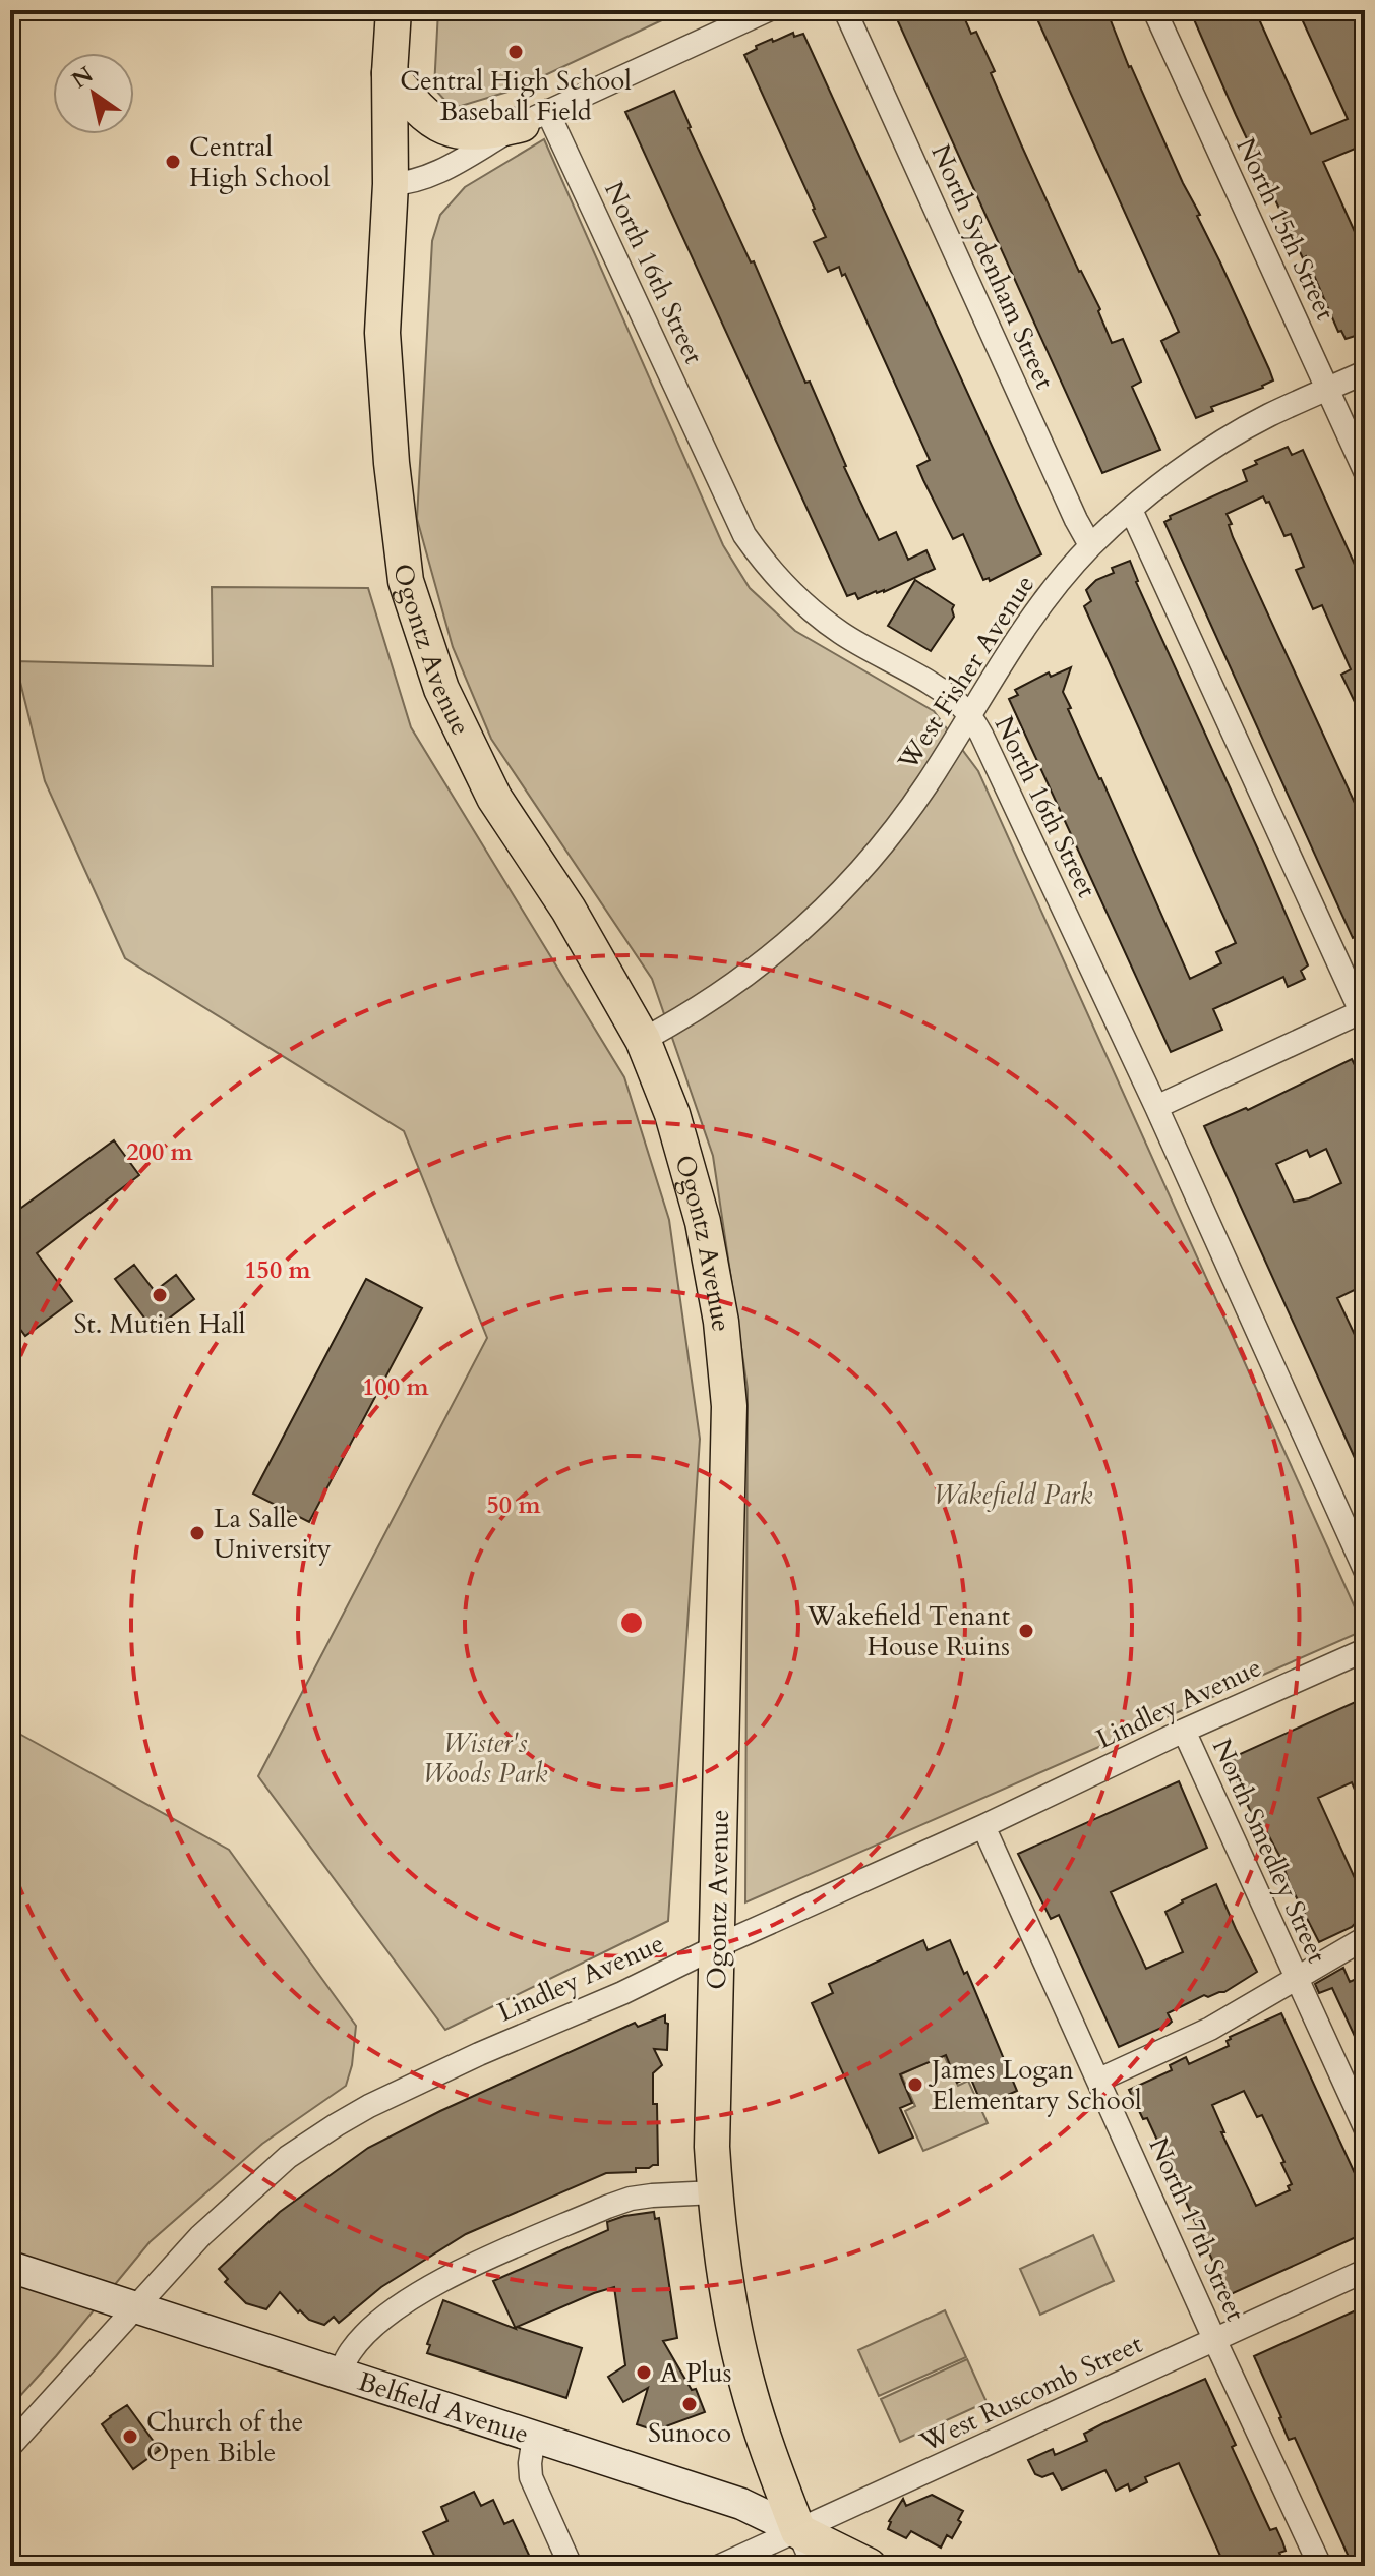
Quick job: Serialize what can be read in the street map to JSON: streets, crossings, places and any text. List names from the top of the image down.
{
  "streets": {
    "main road": ["Ogontz Avenue", "Belfield Avenue"],
    "street": [
      "North 15th Street",
      "North Sydenham Street",
      "North 16th Street",
      "West Fisher Avenue",
      "Lindley Avenue",
      "North Smedley Street",
      "North 17th Street",
      "West Ruscomb Street"
    ]
  },
  "crossings": [
    ["North 15th Street", "West Fisher Avenue"],
    ["North Sydenham Street", "West Fisher Avenue"],
    ["North 16th Street", "West Fisher Avenue"],
    ["Ogontz Avenue", "West Fisher Avenue"],
    ["Ogontz Avenue", "Lindley Avenue"],
    ["Ogontz Avenue", "West Ruscomb Street"],
    ["Ogontz Avenue", "Belfield Avenue"],
    ["Lindley Avenue", "North Smedley Street"],
    ["Lindley Avenue", "North 17th Street"],
    ["Lindley Avenue", "Belfield Avenue"],
    ["North 17th Street", "West Ruscomb Street"],
    ["West Ruscomb Street", "Belfield Avenue"]
  ],
  "parks": ["Wakefield Park", "Wister's Woods Park"],
  "places": [
    "Central High School Baseball Field",
    "Central High School",
    "St. Mutien Hall",
    "La Salle University",
    "Wakefield Tenant House Ruins",
    "James Logan Elementary School",
    "A Plus",
    "Sunoco",
    "Church of the Open Bible"
  ],
  "north": "top left",
  "rings": [
    "200 m",
    "150 m",
    "100 m",
    "50 m"
  ]
}
